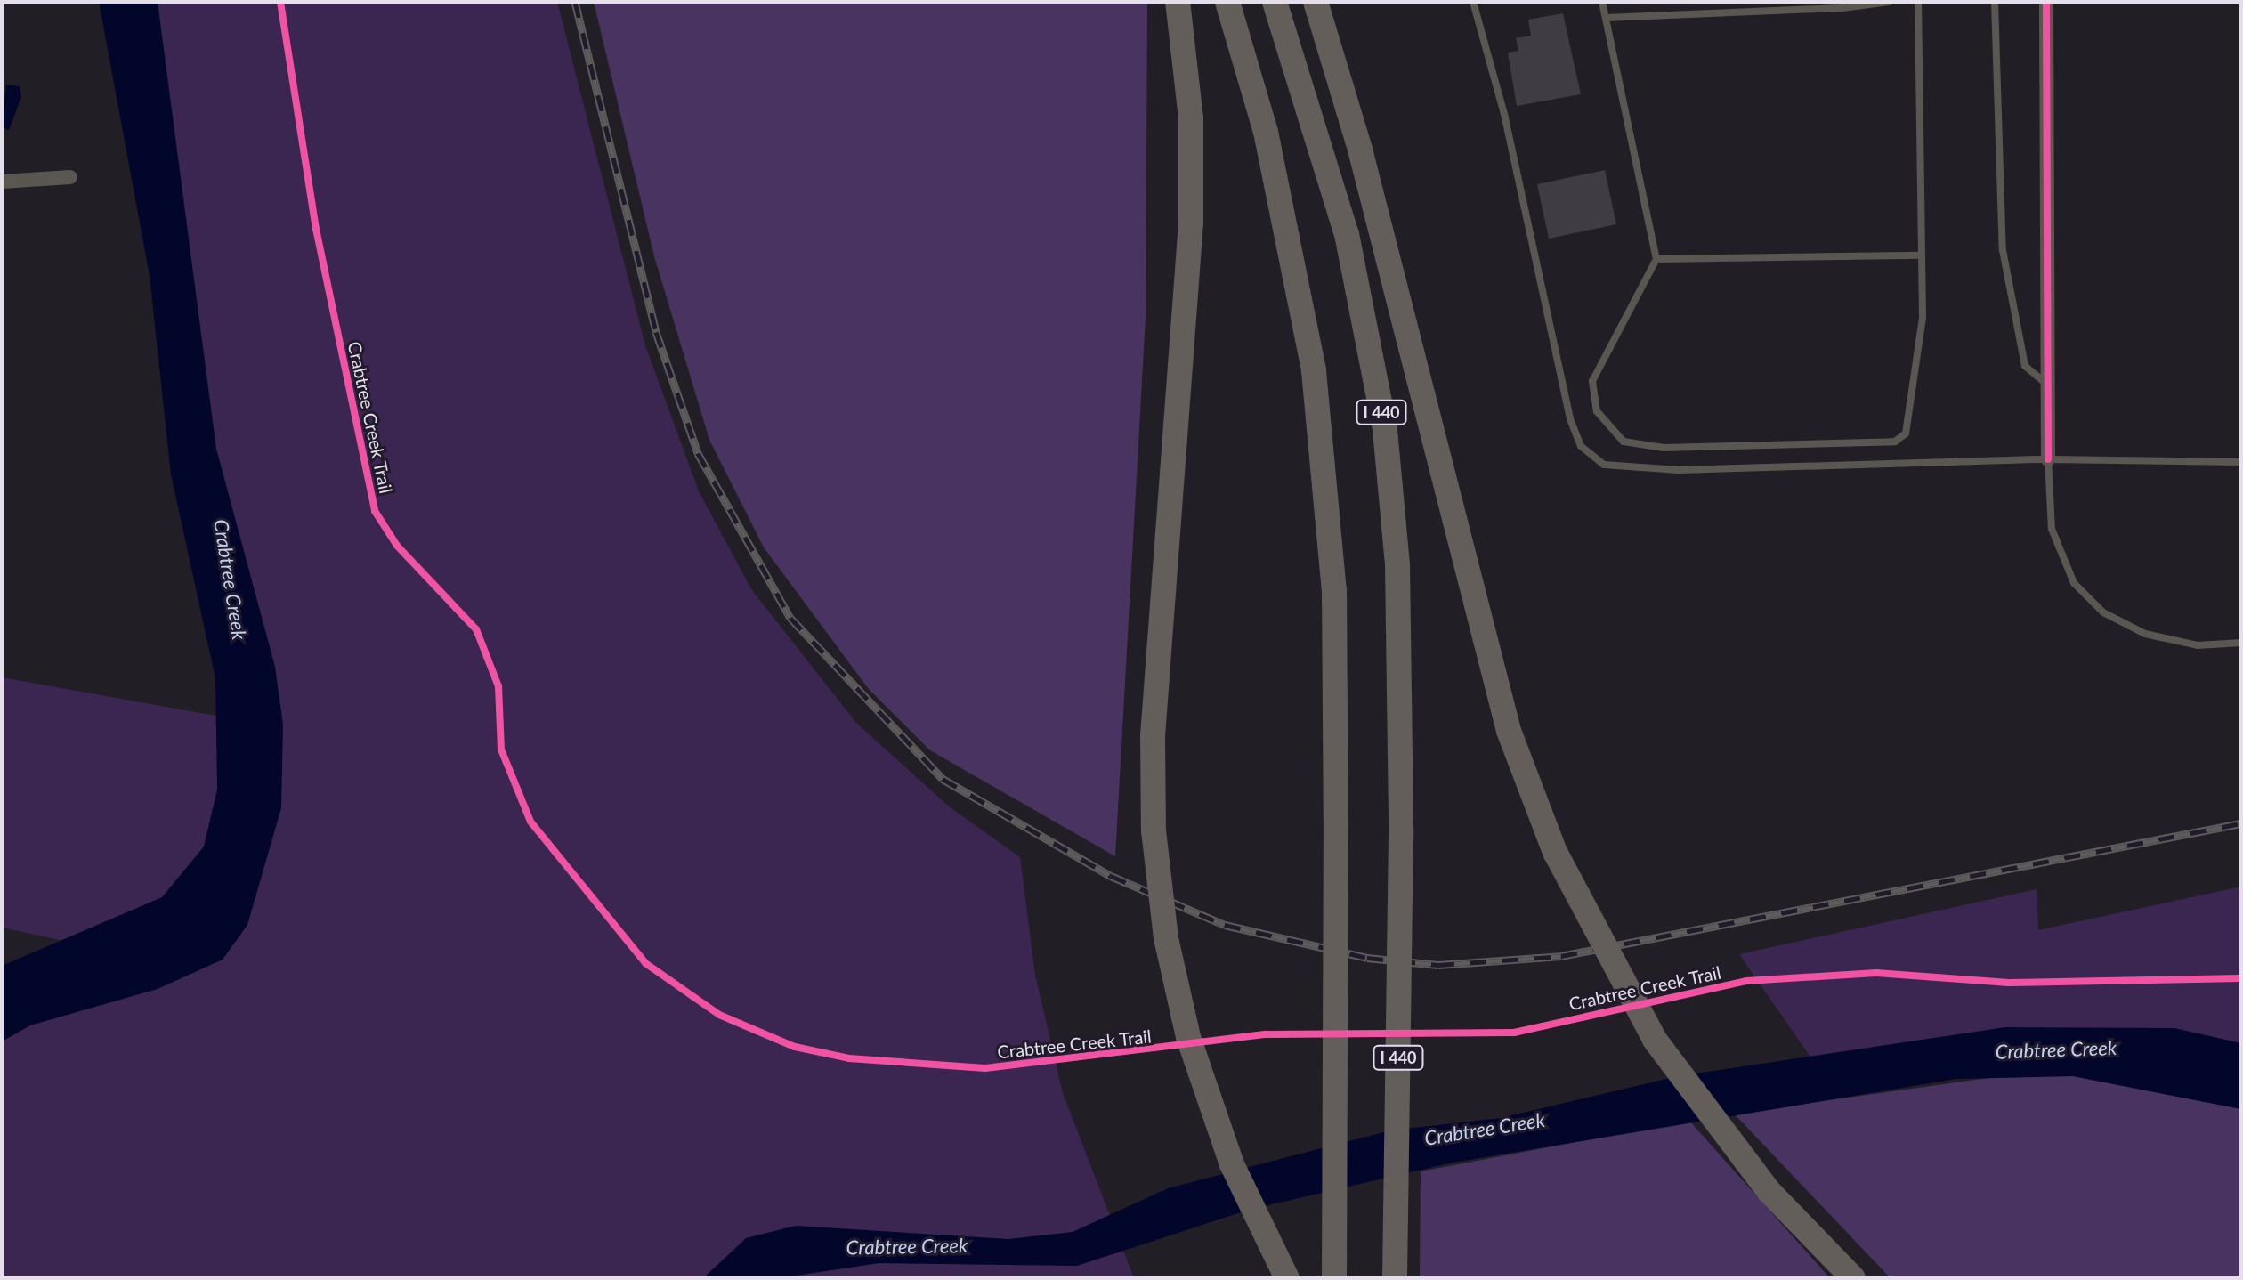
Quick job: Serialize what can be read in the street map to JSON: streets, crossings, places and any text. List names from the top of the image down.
{
  "streets": {
    "highway": ["I 440"],
    "cycle path": ["Crabtree Creek Trail"]
  },
  "water": ["Crabtree Creek"]
}
